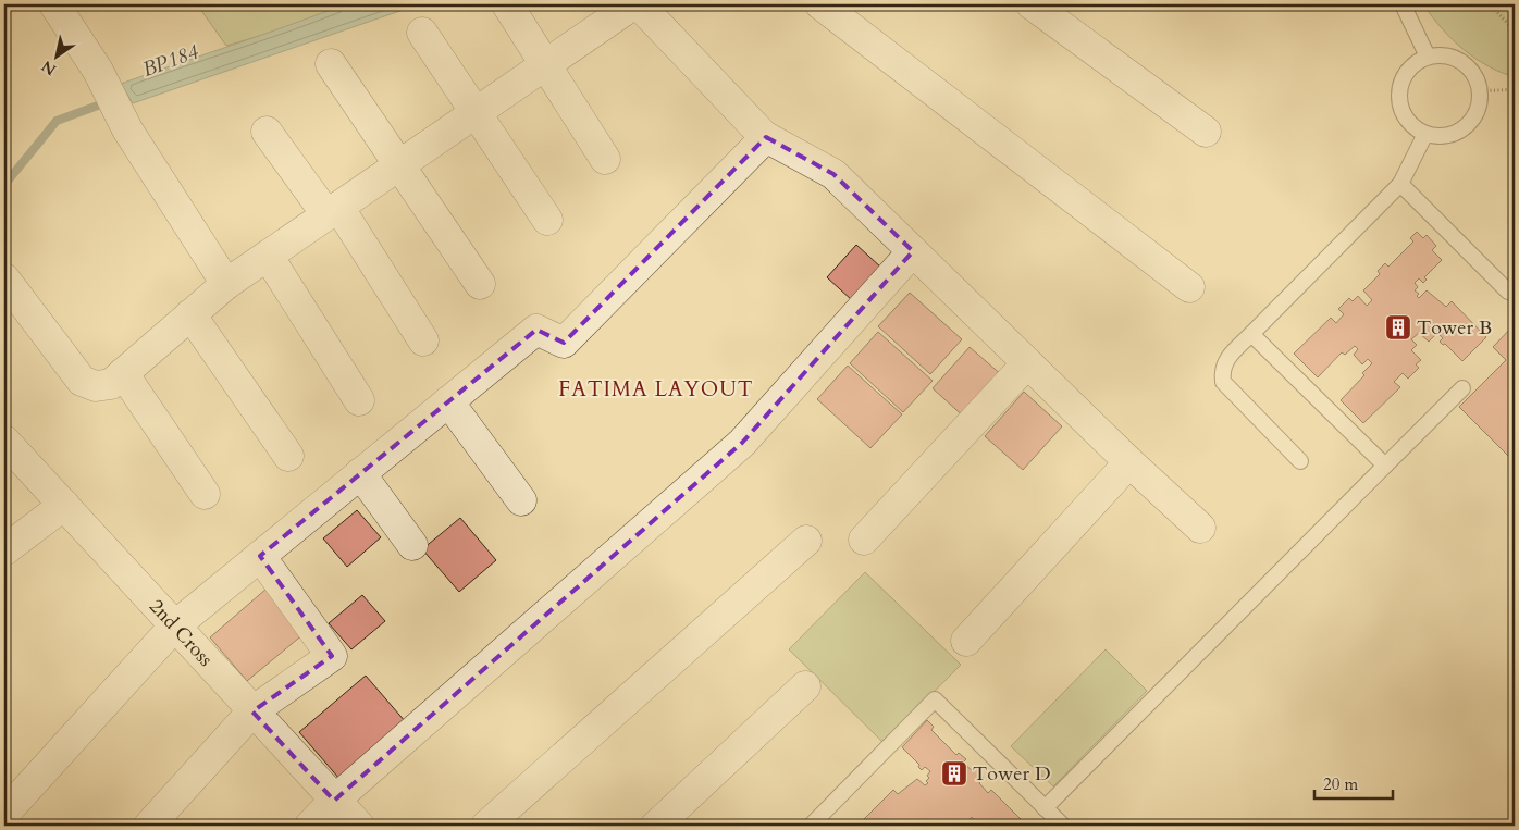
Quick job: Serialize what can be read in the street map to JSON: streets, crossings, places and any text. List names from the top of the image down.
{
  "streets": {
    "street": ["2nd Cross"]
  },
  "districts": ["FATIMA LAYOUT"],
  "water": ["BP184"],
  "places": {
    "building": ["Tower B", "Tower D"]
  },
  "scale_bar": "20 m",
  "north": "bottom left"
}
